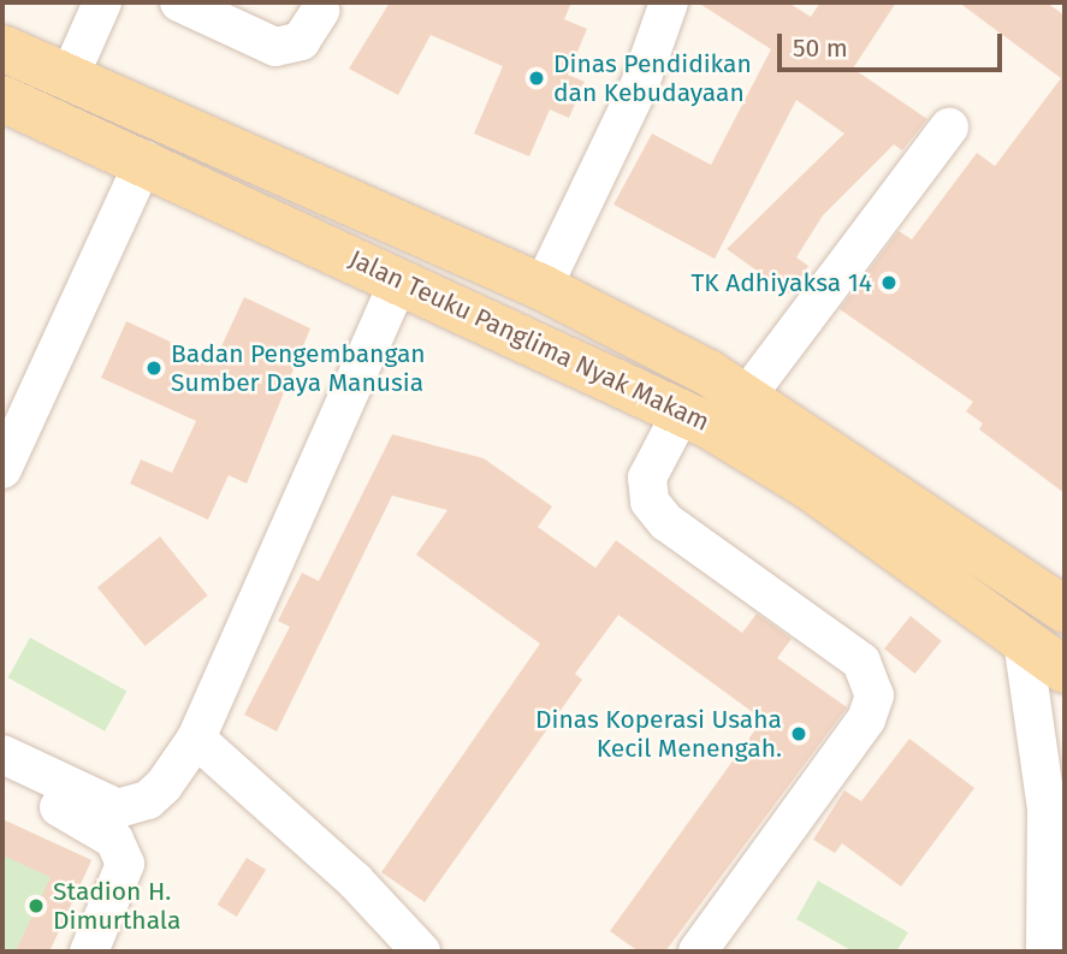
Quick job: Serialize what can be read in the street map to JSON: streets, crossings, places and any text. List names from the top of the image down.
{
  "streets": {
    "main road": ["Jalan Teuku Panglima Nyak Makam"]
  },
  "places": [
    "Dinas Pendidikan dan Kebudayaan",
    "TK Adhiyaksa 14",
    "Badan Pengembangan Sumber Daya Manusia",
    "Dinas Koperasi Usaha Kecil Menengah.",
    "Stadion H. Dimurthala"
  ],
  "scale_bar": "50 m"
}
